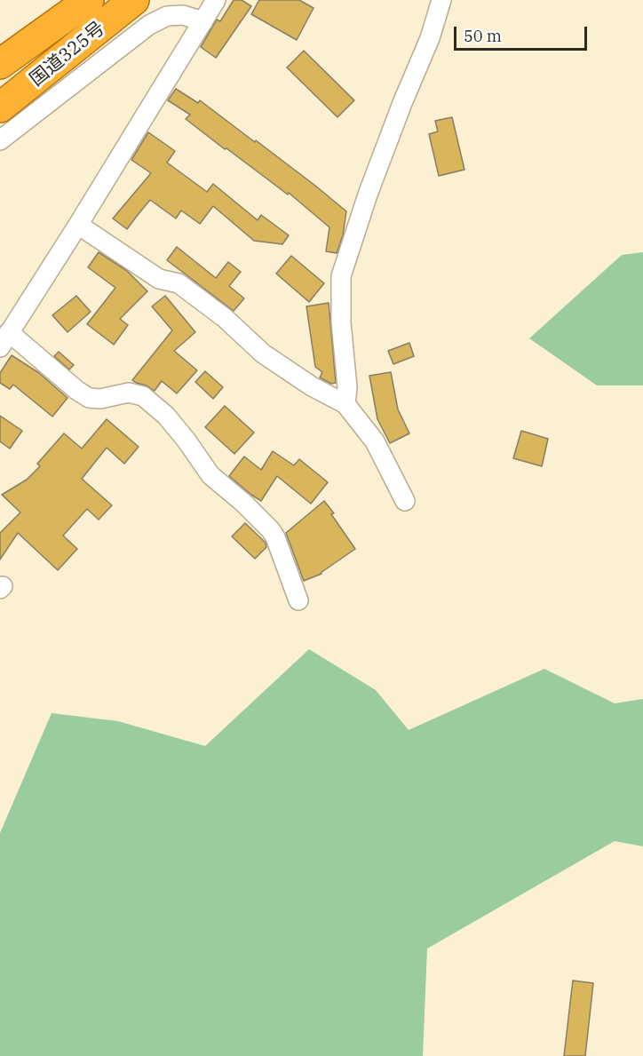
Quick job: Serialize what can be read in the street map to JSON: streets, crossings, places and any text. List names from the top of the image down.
{
  "streets": {
    "highway": ["国道325号"]
  },
  "scale_bar": "50 m"
}
